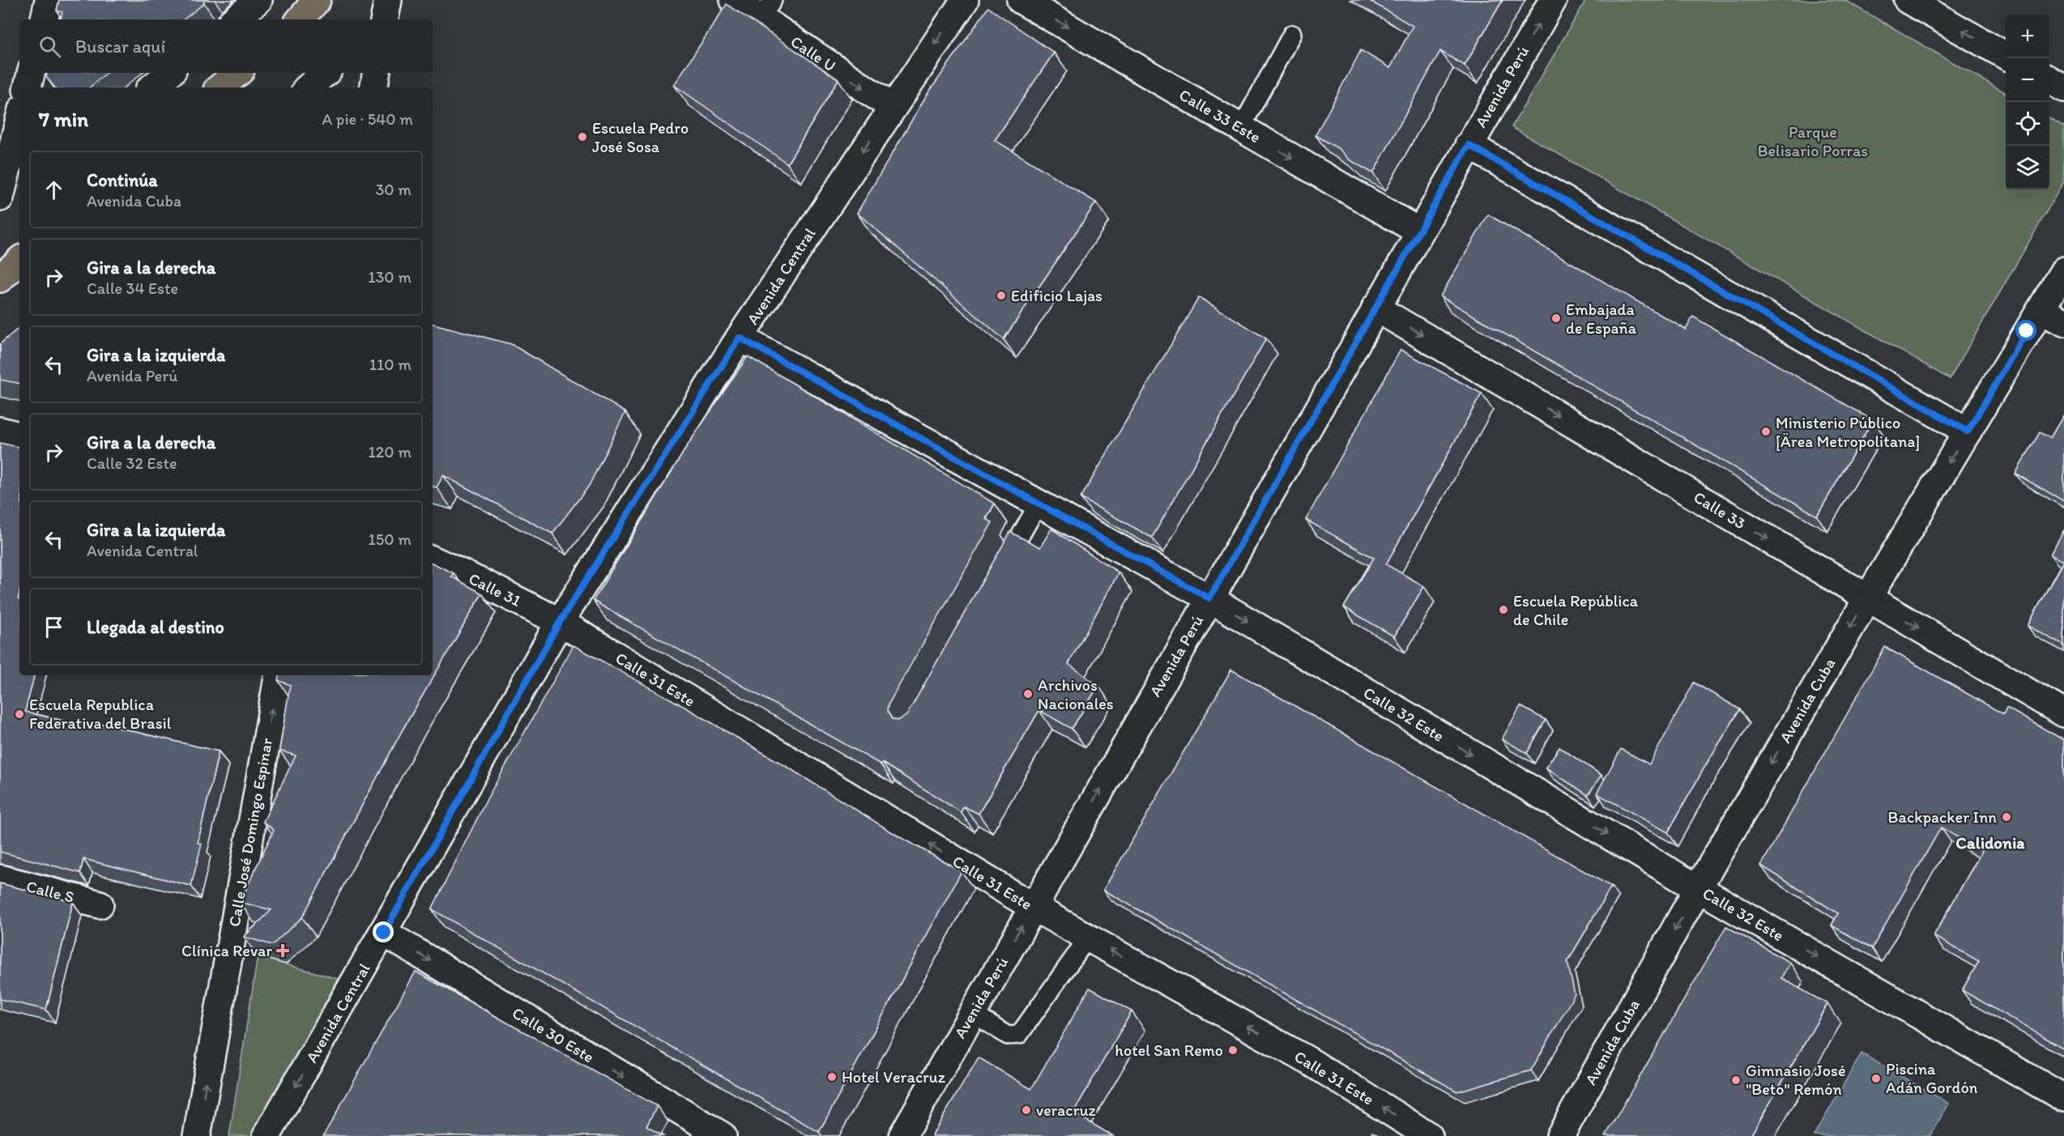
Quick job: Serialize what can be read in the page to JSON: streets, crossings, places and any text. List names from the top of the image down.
{
  "streets": {
    "street": [
      "Calle U",
      "Avenida Perú",
      "Calle 33 Este",
      "Avenida Central",
      "Calle 33",
      "Calle 31",
      "Calle 31 Este",
      "Avenida Cuba",
      "Calle 32 Este",
      "Calle José Domingo Espinar",
      "Calle S",
      "Calle 30 Este"
    ]
  },
  "crossings": [
    ["Calle U", "Avenida Central"],
    ["Avenida Perú", "Calle 33 Este"],
    ["Avenida Perú", "Calle 33"],
    ["Avenida Perú", "Calle 31 Este"],
    ["Avenida Perú", "Calle 32 Este"],
    ["Avenida Central", "Calle 31"],
    ["Avenida Central", "Calle 31 Este"],
    ["Avenida Central", "Calle 32 Este"],
    ["Avenida Central", "Calle 30 Este"],
    ["Calle 33", "Avenida Cuba"],
    ["Calle 31", "Calle 31 Este"],
    ["Avenida Cuba", "Calle 32 Este"]
  ],
  "one_way": [
    "Calle U",
    "Avenida Perú",
    "Calle 33 Este",
    "Avenida Central",
    "Calle 31 Este",
    "Avenida Cuba",
    "Calle 32 Este",
    "Calle José Domingo Espinar",
    "Calle 30 Este"
  ],
  "districts": ["Calidonia"],
  "parks": ["Parque Belisario Porras"],
  "places": {
    "other": [
      "Escuela Pedro José Sosa",
      "Edificio Lajas",
      "Embajada de España",
      "Ministerio Público [Ärea Metropolitana]",
      "Escuela República de Chile",
      "Archivos Nacionales",
      "Escuela Republica Federativa del Brasil",
      "Backpacker Inn",
      "hotel San Remo",
      "Hotel Veracruz",
      "Piscina Adán Gordón",
      "Gimnasio José \"Beto\" Remón",
      "veracruz"
    ],
    "health": ["Clínica Revar"]
  },
  "page": {
    "map_buttons": ["+", "−"],
    "search": "Buscar aquí",
    "heading": ["7 min", "A pie · 540 m"],
    "list": [
      ["Continúa", "Avenida Cuba", "30 m"],
      ["Gira a la derecha", "Calle 34 Este", "130 m"],
      ["Gira a la izquierda", "Avenida Perú", "110 m"],
      ["Gira a la derecha", "Calle 32 Este", "120 m"],
      ["Gira a la izquierda", "Avenida Central", "150 m"],
      "Llegada al destino"
    ]
  }
}
